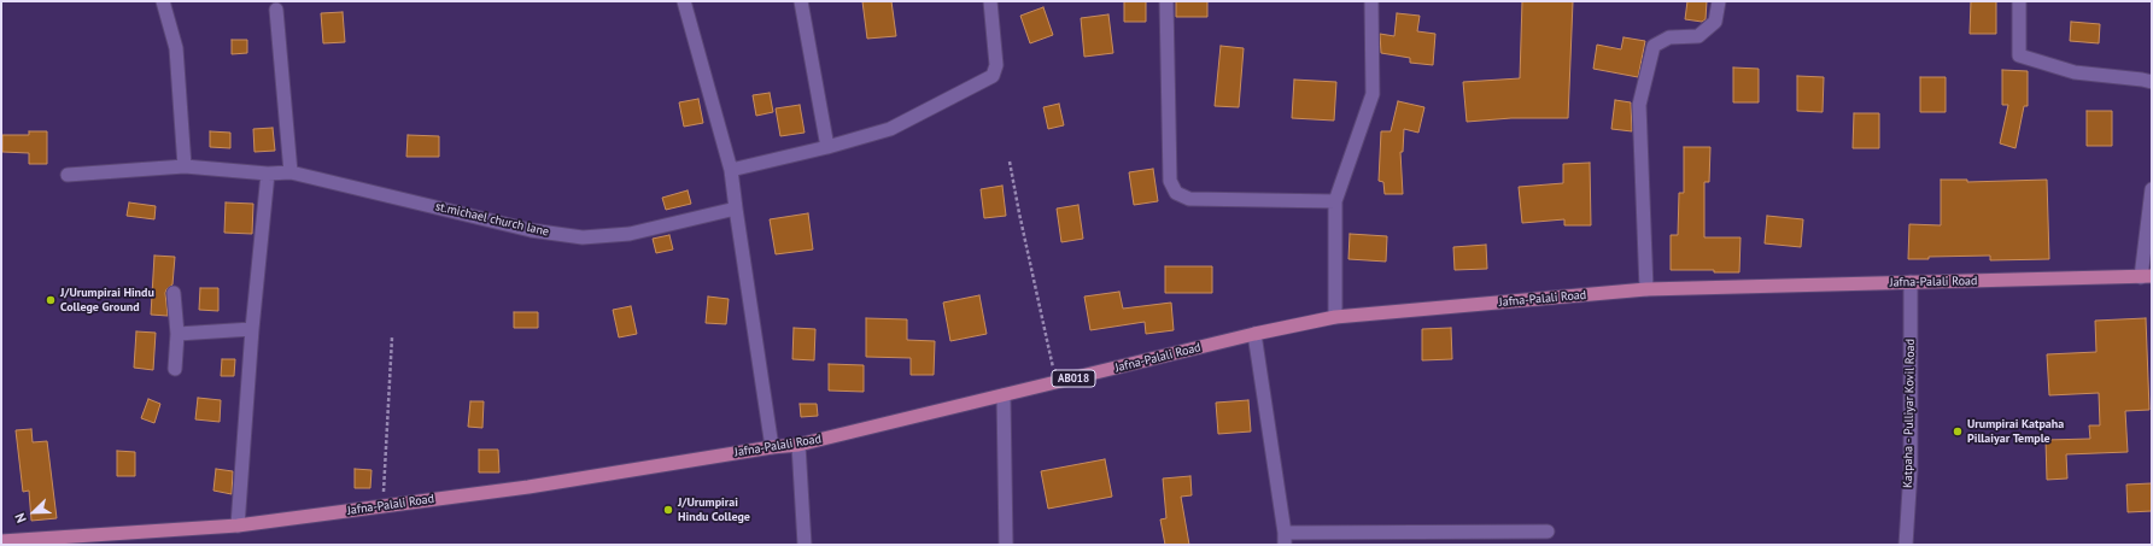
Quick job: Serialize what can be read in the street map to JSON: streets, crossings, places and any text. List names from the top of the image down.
{
  "streets": {
    "main road": ["Jafna-Palali Road", "AB018"],
    "street": ["st.michael church lane", "Katpaha - Pulliyar Kovil Road"]
  },
  "crossings": [
    ["Jafna-Palali Road", "Katpaha - Pulliyar Kovil Road"]
  ],
  "places": ["J/Urumpirai Hindu College Ground", "Urumpirai Katpaha Pillaiyar Temple", "J/Urumpirai Hindu College"],
  "north": "bottom left"
}
